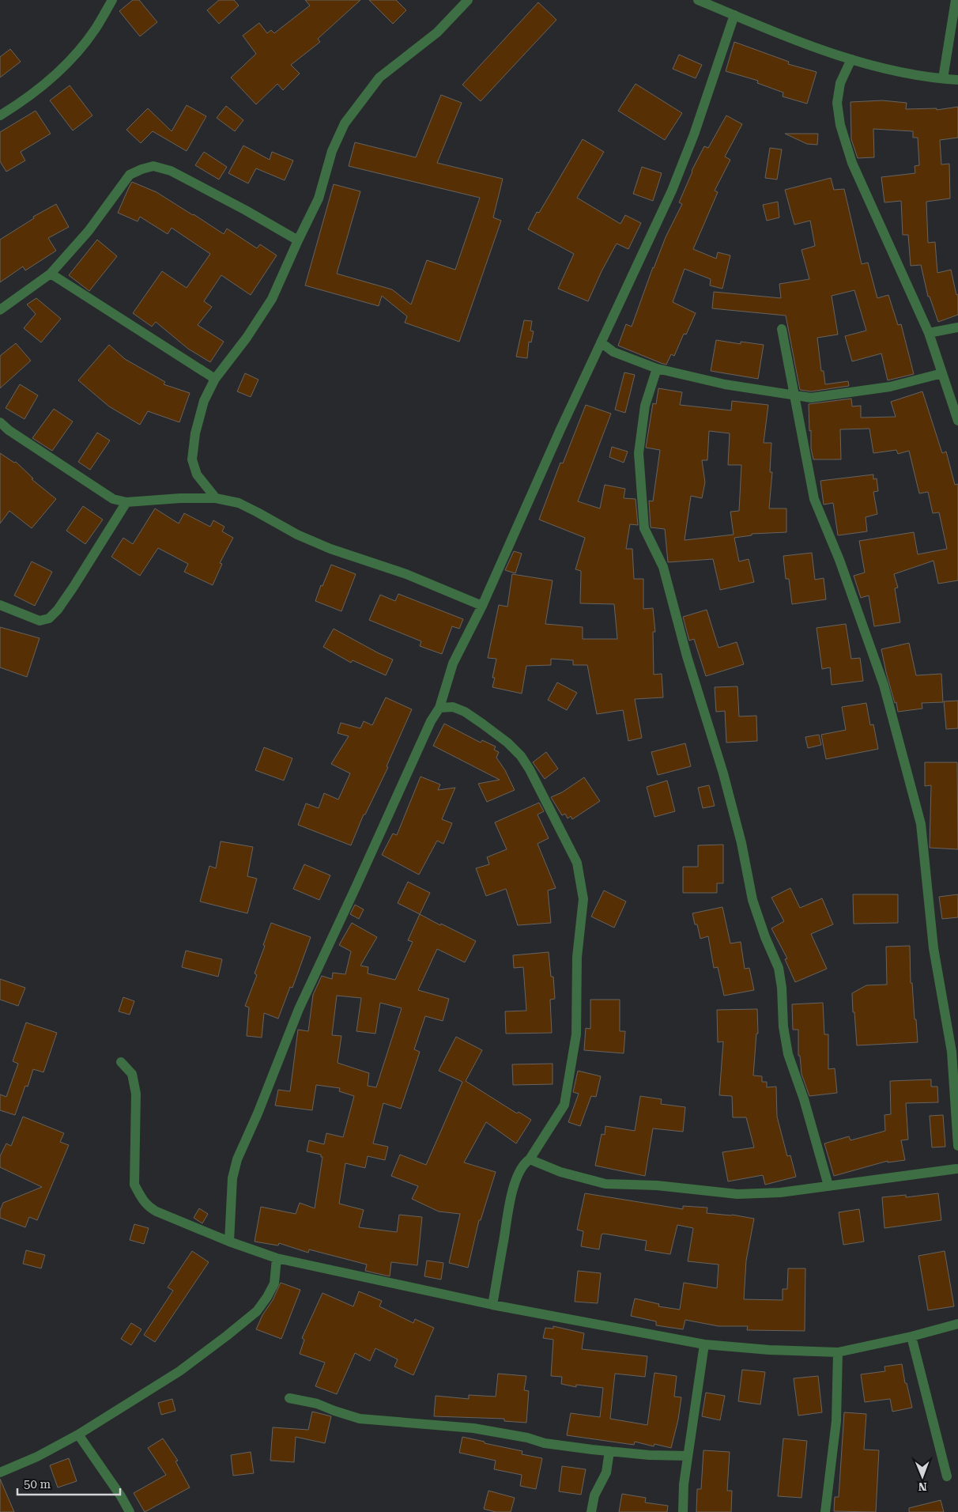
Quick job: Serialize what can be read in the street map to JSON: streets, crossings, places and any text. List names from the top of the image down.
{
  "scale_bar": "50 m",
  "north": "bottom"
}
